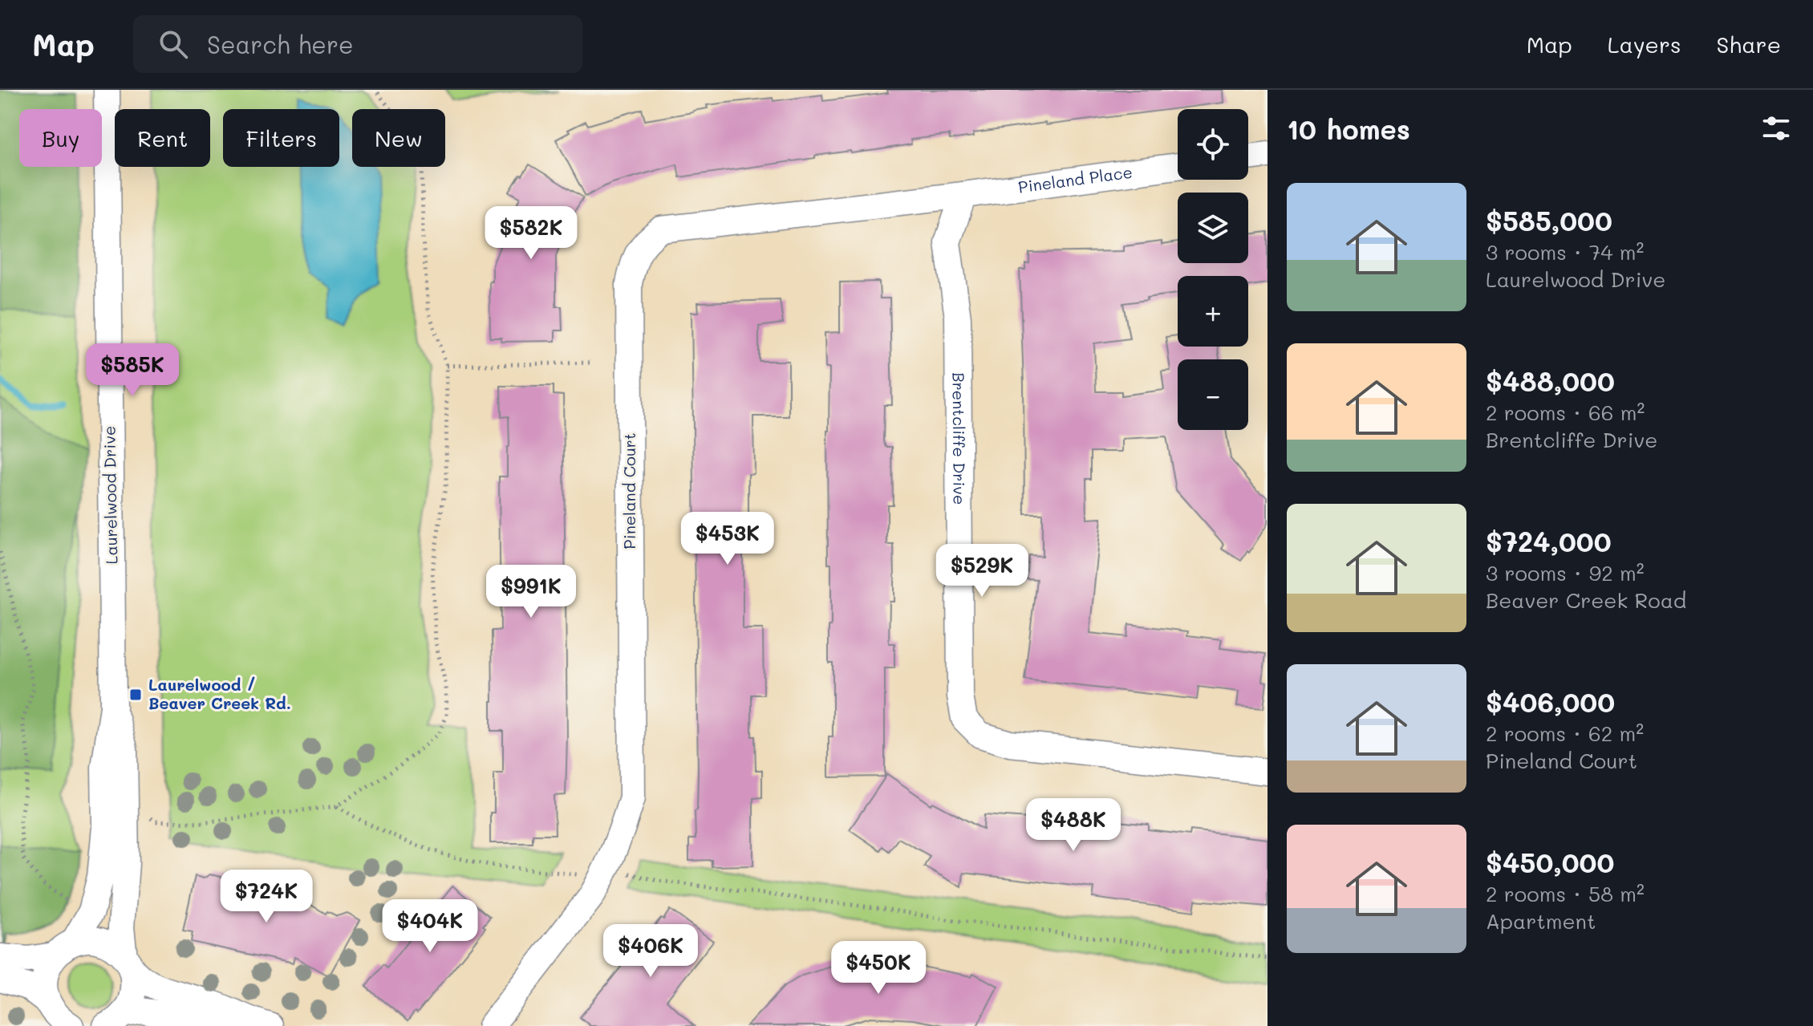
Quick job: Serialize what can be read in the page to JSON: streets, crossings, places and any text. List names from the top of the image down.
{
  "streets": {
    "street": [
      "Pineland Place",
      "Brentcliffe Drive",
      "Pineland Court",
      "Laurelwood Drive"
    ]
  },
  "crossings": [
    ["Pineland Place", "Brentcliffe Drive"],
    ["Pineland Place", "Pineland Court"],
    ["Brentcliffe Drive", "Pineland Court"]
  ],
  "places": {
    "transit": ["Laurelwood / Beaver Creek Rd."]
  },
  "page": {
    "header": "Map",
    "search": "Search here",
    "nav": ["Map", "Layers", "Share"],
    "heading": "10 homes",
    "map_buttons": ["+", "−"],
    "chip": [
      "Buy",
      "Rent",
      "Filters",
      "New"
    ],
    "list": [
      {
        "name": "$585,000",
        "note": "3 rooms · 74 m² · Laurelwood Drive"
      },
      {
        "name": "$488,000",
        "note": "2 rooms · 66 m² · Brentcliffe Drive"
      },
      {
        "name": "$724,000",
        "note": "3 rooms · 92 m² · Beaver Creek Road"
      },
      {
        "name": "$406,000",
        "note": "2 rooms · 62 m² · Pineland Court"
      },
      {
        "name": "$450,000",
        "note": "2 rooms · 58 m² · Apartment"
      }
    ],
    "price": [
      "$582K",
      "$585K",
      "$453K",
      "$529K",
      "$991K",
      "$488K",
      "$724K",
      "$404K",
      "$406K",
      "$450K"
    ]
  }
}
